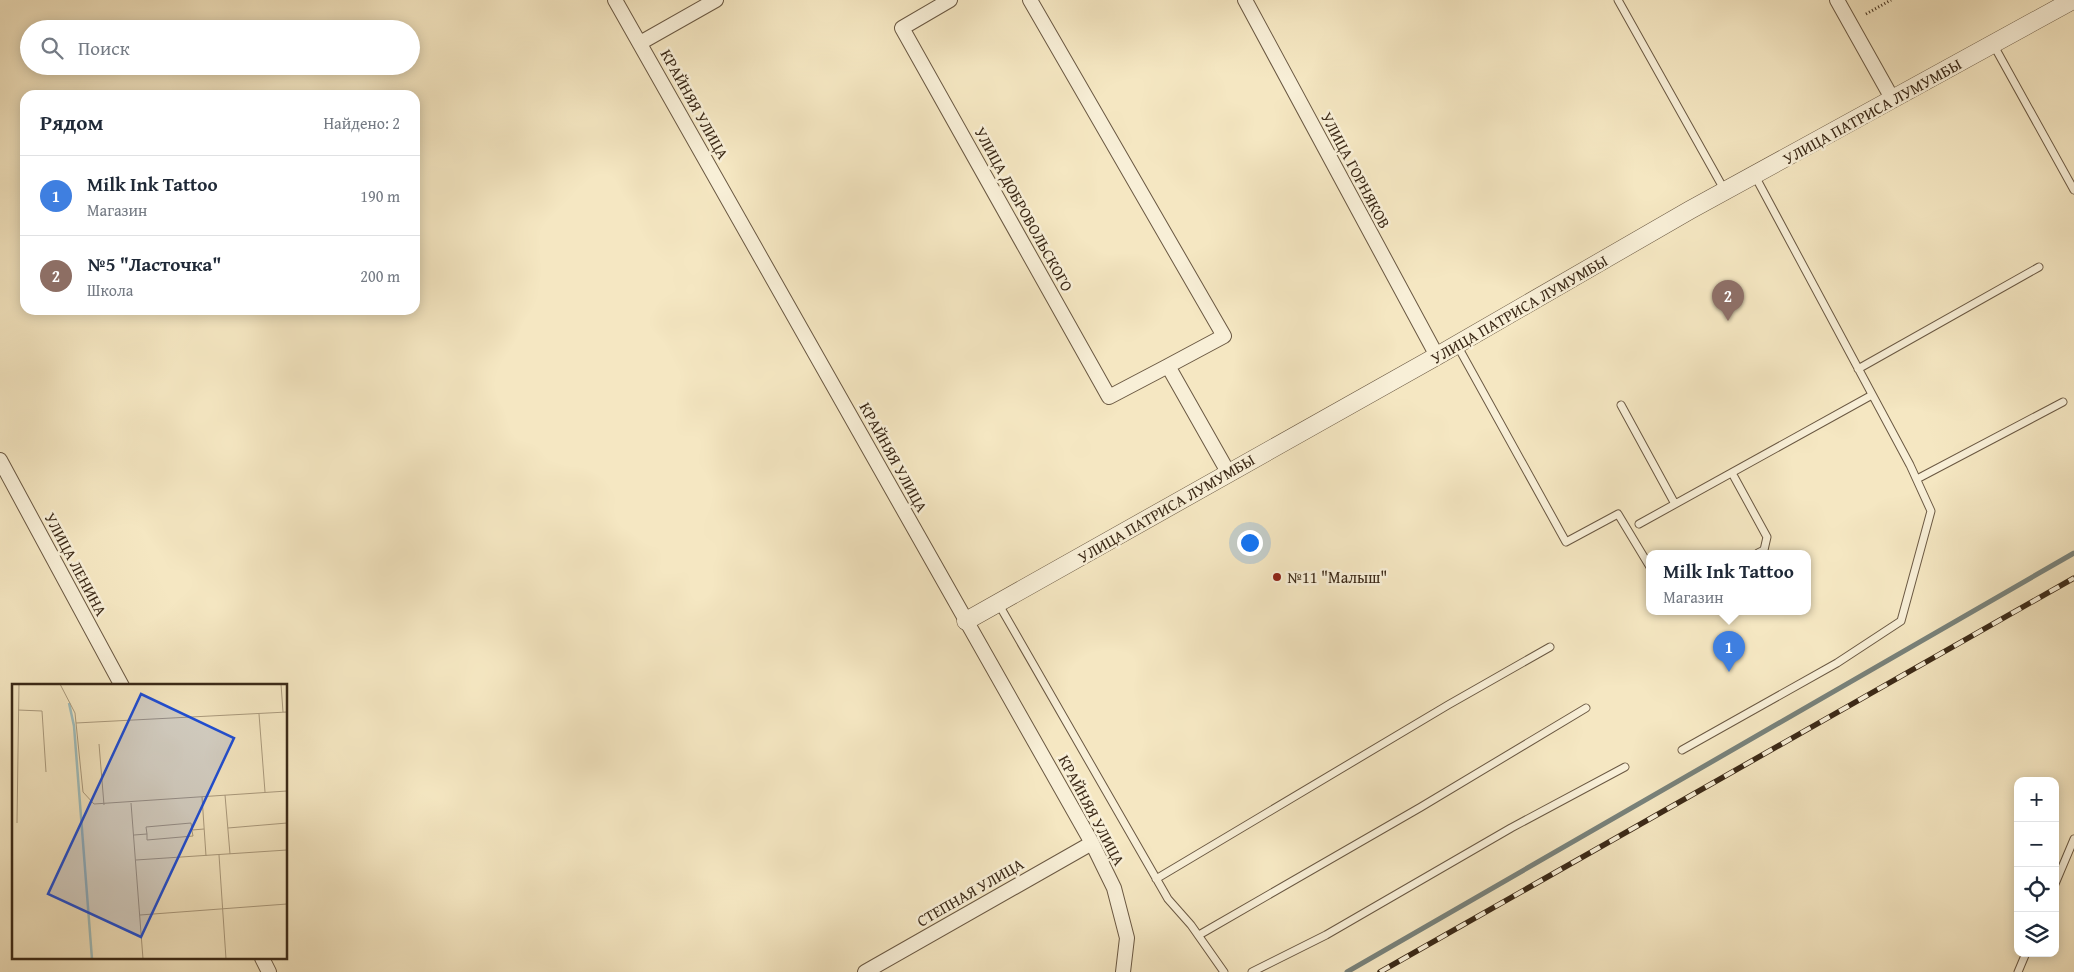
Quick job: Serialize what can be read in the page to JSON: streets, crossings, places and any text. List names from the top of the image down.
{
  "streets": {
    "street": [
      "КРАЙНЯЯ УЛИЦА",
      "УЛИЦА ПАТРИСА ЛУМУМБЫ",
      "УЛИЦА ГОРНЯКОВ",
      "УЛИЦА ДОБРОВОЛЬСКОГО",
      "УЛИЦА ЛЕНИНА",
      "СТЕПНАЯ УЛИЦА"
    ]
  },
  "crossings": [
    ["КРАЙНЯЯ УЛИЦА", "УЛИЦА ПАТРИСА ЛУМУМБЫ"],
    ["КРАЙНЯЯ УЛИЦА", "СТЕПНАЯ УЛИЦА"],
    ["УЛИЦА ПАТРИСА ЛУМУМБЫ", "УЛИЦА ГОРНЯКОВ"]
  ],
  "places": ["№11 \"Малыш\""],
  "page": {
    "search": "Поиск",
    "heading": ["Рядом", "Найдено: 2"],
    "list": [
      {
        "mark": "1",
        "name": "Milk Ink Tattoo",
        "note": "Магазин",
        "value": "190 m"
      },
      {
        "mark": "2",
        "name": "№5 \"Ласточка\"",
        "note": "Школа",
        "value": "200 m"
      }
    ],
    "pins": ["2", "1"],
    "popup": ["Milk Ink Tattoo", "Магазин"],
    "map_buttons": ["+", "−"]
  }
}
